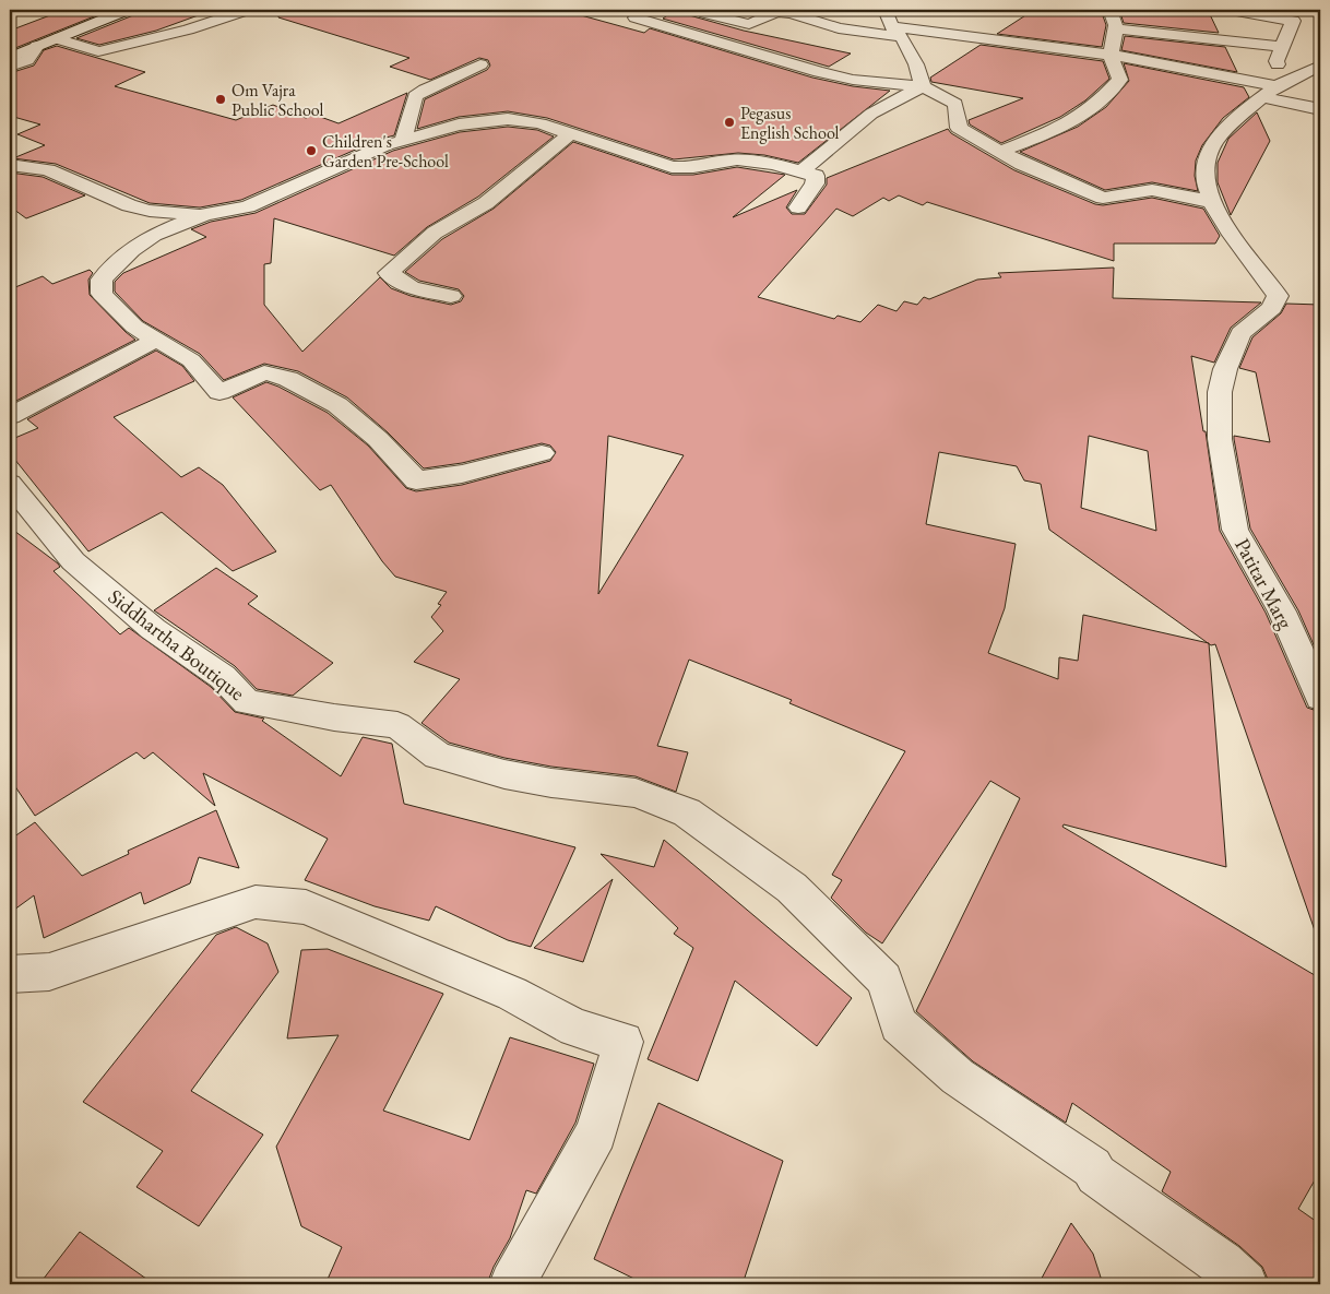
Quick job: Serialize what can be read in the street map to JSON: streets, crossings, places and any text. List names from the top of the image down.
{
  "streets": {
    "street": ["Patitar Marg", "Siddhartha Boutique"]
  },
  "places": ["Om Vajra Public School", "Pegasus English School", "Children's Garden Pre-School"]
}
